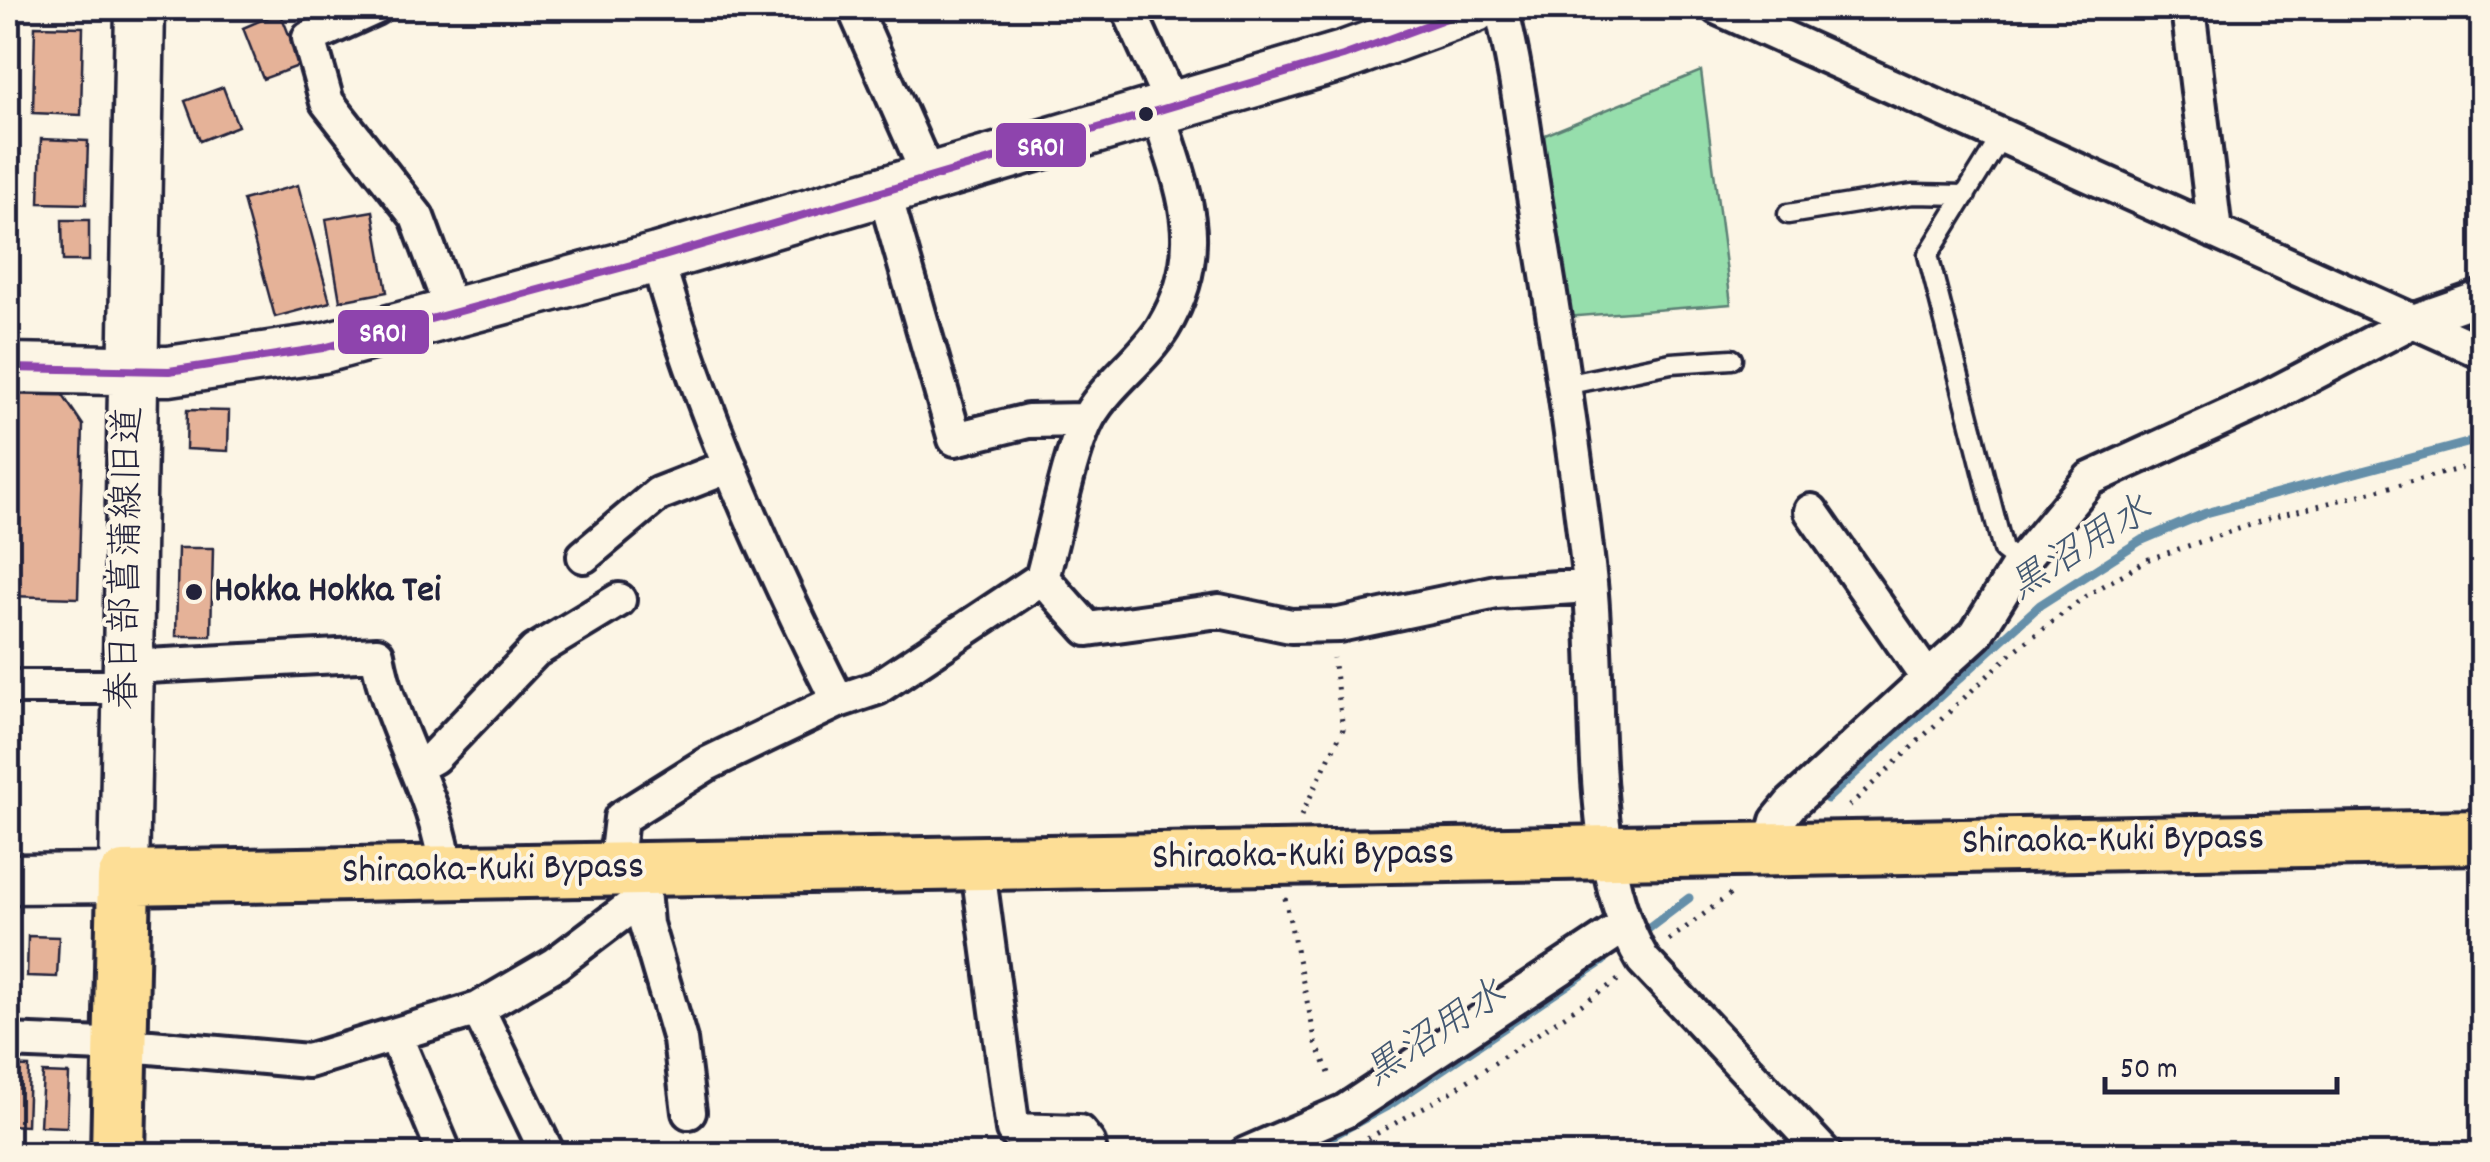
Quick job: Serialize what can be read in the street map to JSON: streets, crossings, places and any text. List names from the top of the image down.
{
  "streets": {
    "main road": ["Shiraoka-Kuki Bypass"],
    "street": ["春日部菖蒲線旧道"]
  },
  "crossings": [
    ["春日部菖蒲線旧道", "Shiraoka-Kuki Bypass"]
  ],
  "water": ["黒沼用水"],
  "places": ["Hokka Hokka Tei"],
  "lines": ["transit line SR01"],
  "scale_bar": "50 m"
}
